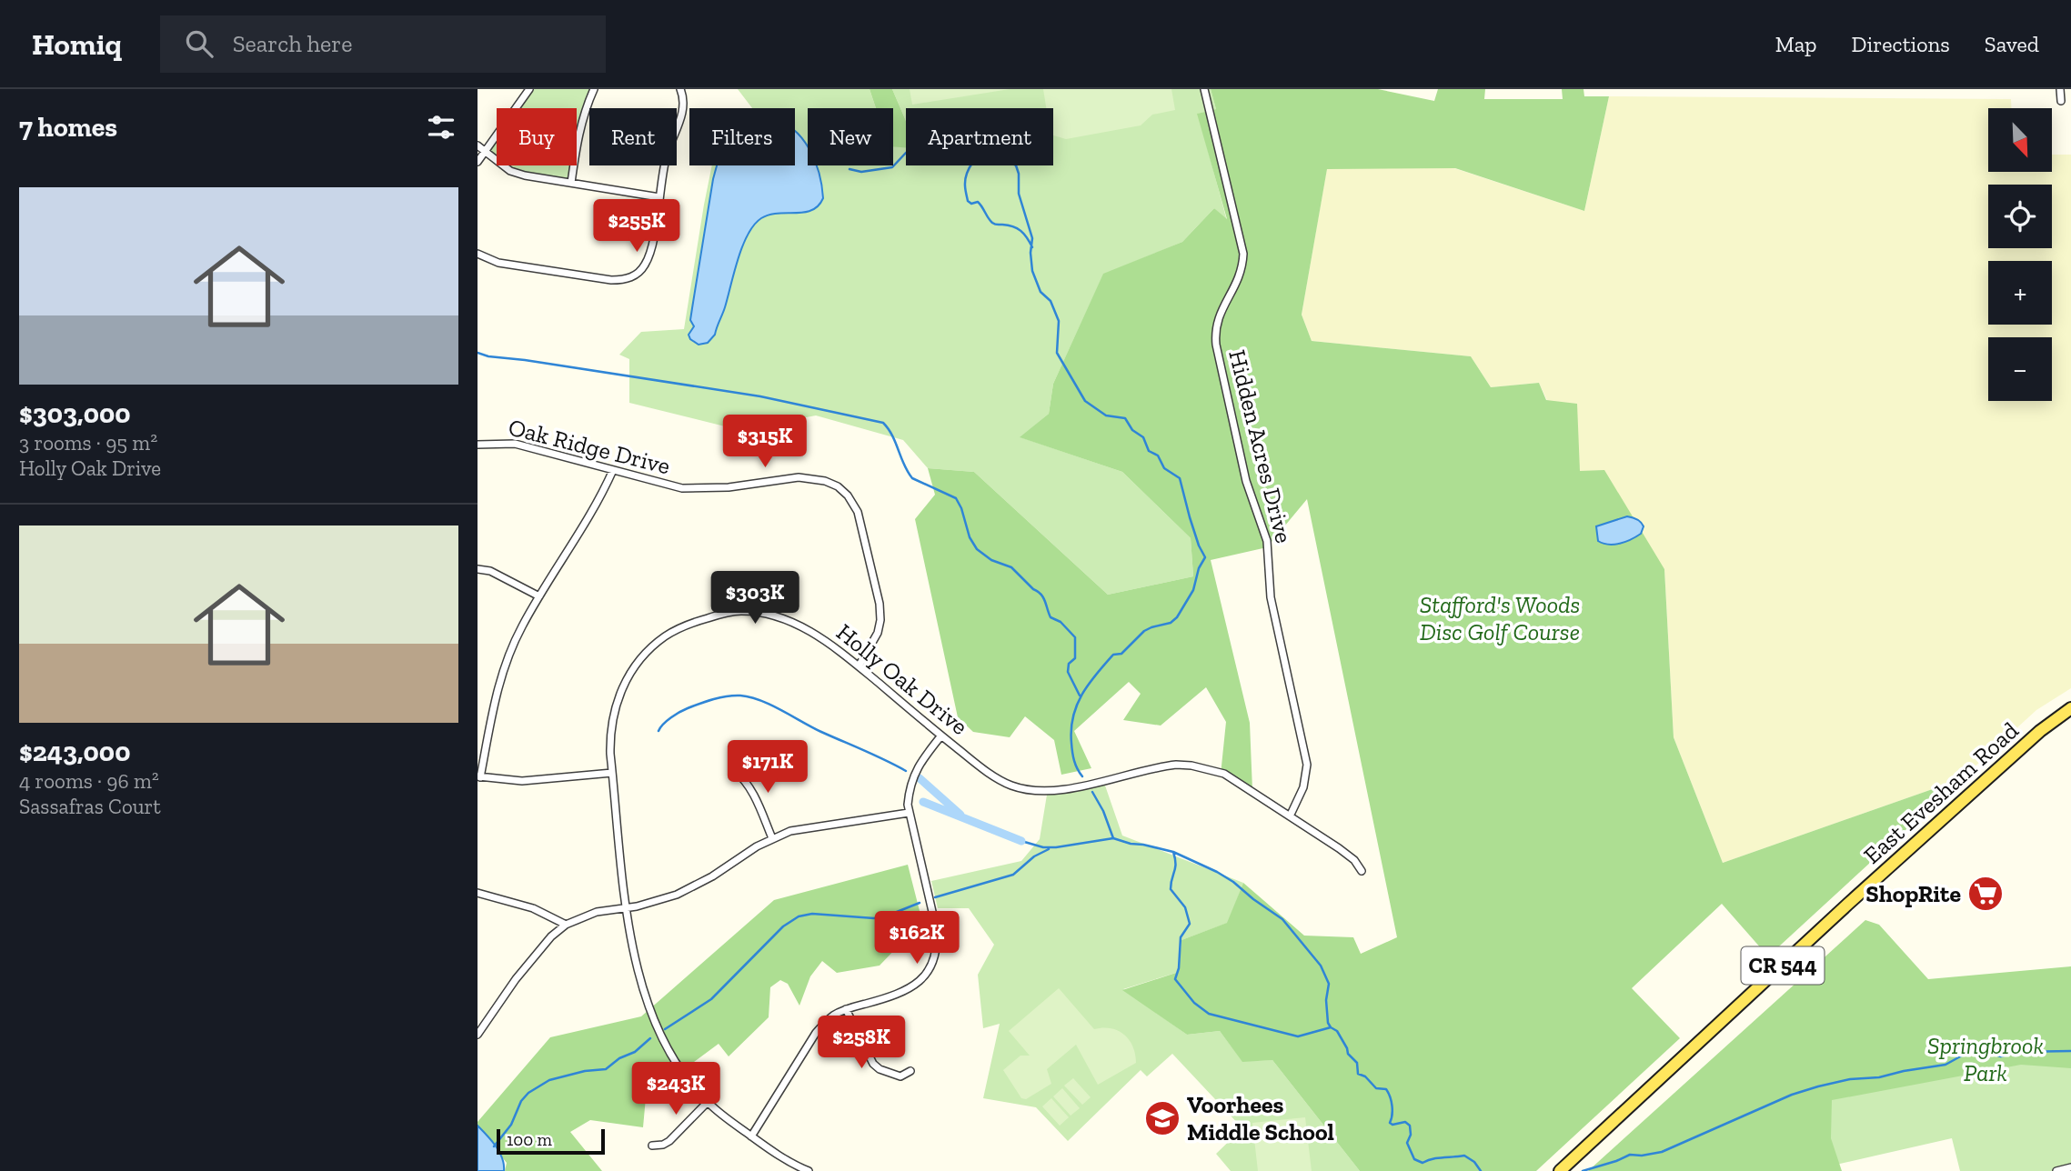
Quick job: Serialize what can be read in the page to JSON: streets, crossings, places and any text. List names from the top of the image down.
{
  "streets": {
    "main road": ["East Evesham Road", "CR 544"],
    "street": ["Oak Ridge Drive", "Hidden Acres Drive", "Holly Oak Drive"]
  },
  "crossings": [
    ["Oak Ridge Drive", "Holly Oak Drive"],
    ["Hidden Acres Drive", "Holly Oak Drive"]
  ],
  "parks": ["Stafford's Woods Disc Golf Course", "Springbrook Park"],
  "places": {
    "supermarket": ["ShopRite"],
    "school or university": ["Voorhees Middle School"]
  },
  "scale_bar": "100 m",
  "north": "bottom right",
  "page": {
    "header": "Homiq",
    "search": "Search here",
    "nav": ["Map", "Directions", "Saved"],
    "heading": "7 homes",
    "map_buttons": ["+", "−"],
    "chip": [
      "Buy",
      "Rent",
      "Filters",
      "New",
      "Apartment"
    ],
    "list": [
      {
        "name": "$303,000",
        "note": "3 rooms · 95 m² · Holly Oak Drive"
      },
      {
        "name": "$243,000",
        "note": "4 rooms · 96 m² · Sassafras Court"
      }
    ],
    "price": [
      "$255K",
      "$315K",
      "$303K",
      "$171K",
      "$162K",
      "$258K",
      "$243K"
    ],
    "scale": "100 m"
  }
}
